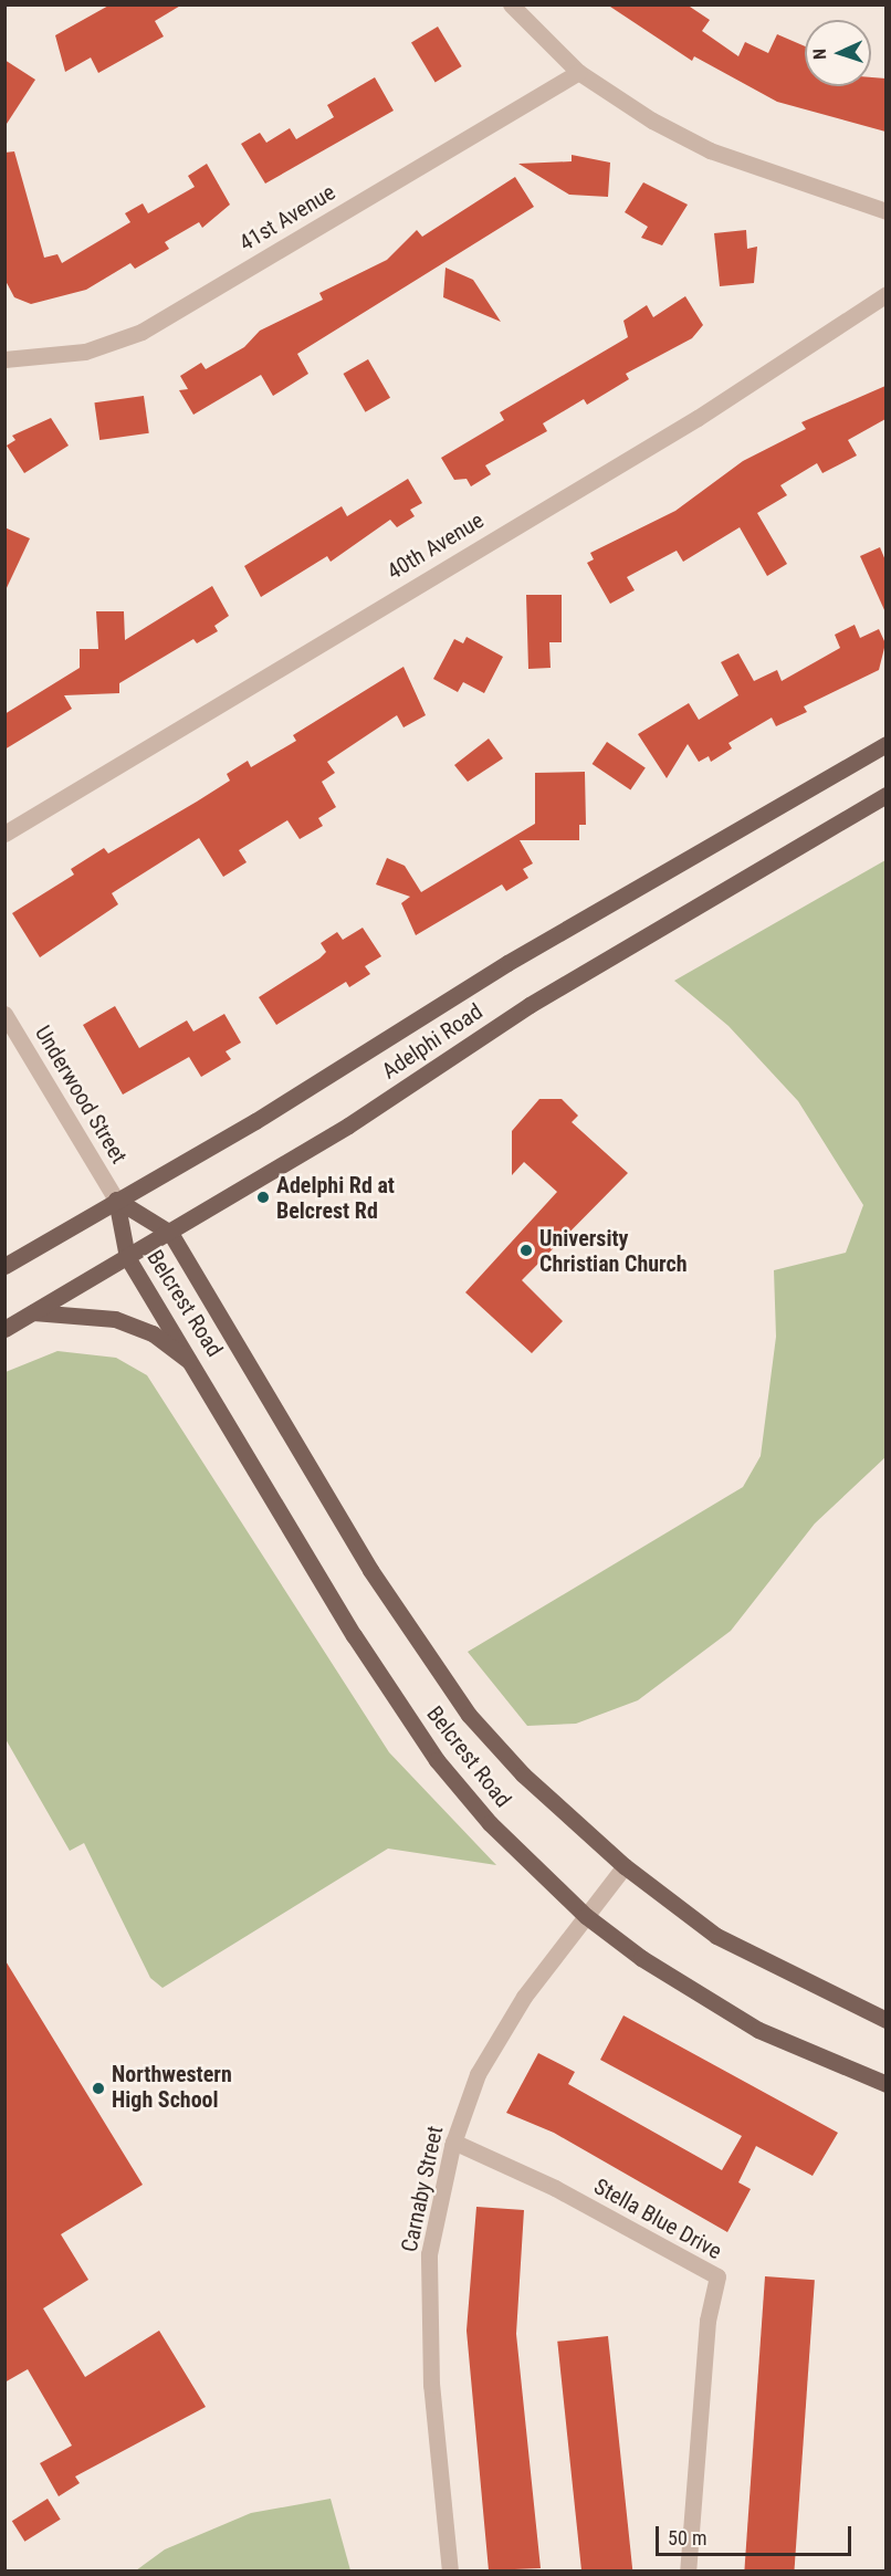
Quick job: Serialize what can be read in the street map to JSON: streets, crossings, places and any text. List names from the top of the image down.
{
  "streets": {
    "main road": ["Adelphi Road", "Belcrest Road"],
    "street": [
      "41st Avenue",
      "40th Avenue",
      "Underwood Street",
      "Carnaby Street",
      "Stella Blue Drive"
    ]
  },
  "crossings": [
    ["Adelphi Road", "Underwood Street"],
    ["Adelphi Road", "Belcrest Road"],
    ["Underwood Street", "Belcrest Road"],
    ["Belcrest Road", "Carnaby Street"],
    ["Carnaby Street", "Stella Blue Drive"]
  ],
  "places": ["Adelphi Rd at Belcrest Rd", "University Christian Church", "Northwestern High School"],
  "scale_bar": "50 m",
  "north": "left"
}
